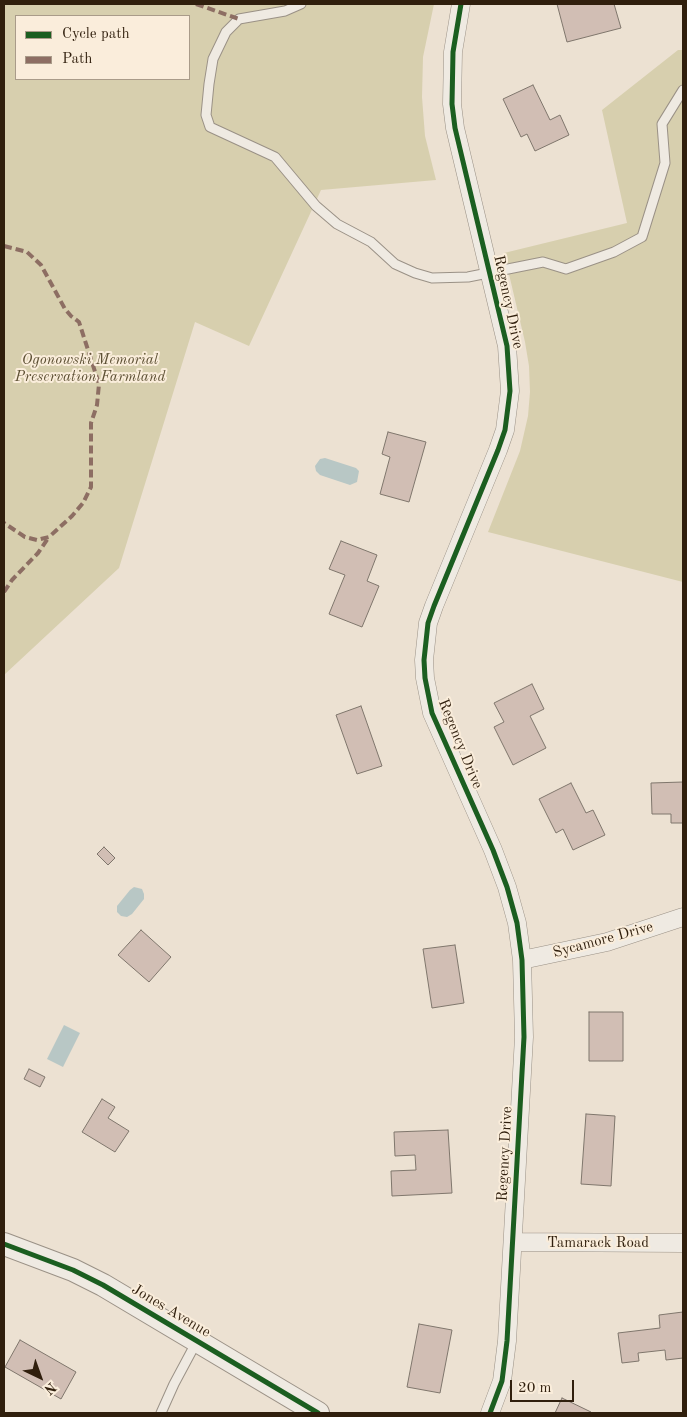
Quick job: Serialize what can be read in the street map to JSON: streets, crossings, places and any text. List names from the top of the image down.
{
  "streets": {
    "street": [
      "Regency Drive",
      "Sycamore Drive",
      "Tamarack Road",
      "Jones Avenue"
    ]
  },
  "crossings": [
    ["Regency Drive", "Sycamore Drive"],
    ["Regency Drive", "Tamarack Road"]
  ],
  "parks": ["Ogonowski Memorial Preservation Farmland"],
  "legend": ["Cycle path", "Path"],
  "scale_bar": "20 m",
  "north": "bottom right"
}
